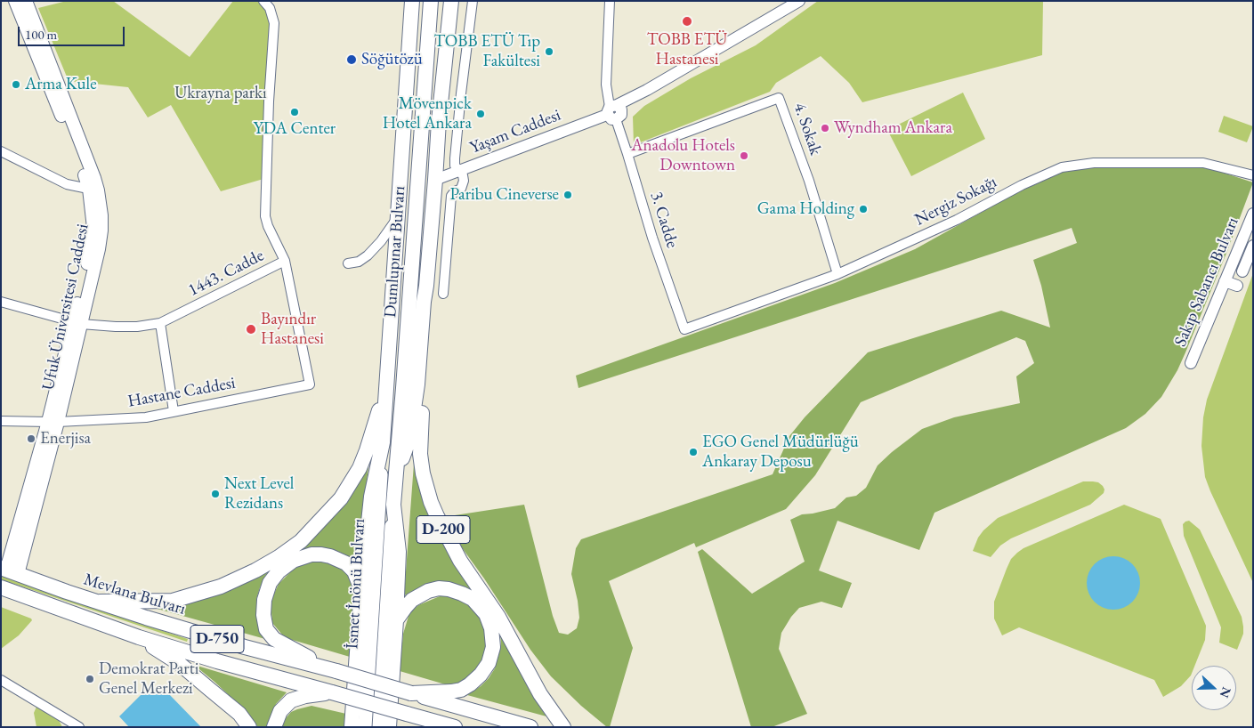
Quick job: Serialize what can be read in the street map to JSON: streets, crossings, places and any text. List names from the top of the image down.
{
  "streets": {
    "highway": [
      "Dumlupınar Bulvarı",
      "D-200",
      "Mevlana Bulvarı",
      "D-750"
    ],
    "main road": ["Ufuk Üniversitesi Caddesi", "İsmet İnönü Bulvarı"],
    "street": [
      "4. Sokak",
      "Yaşam Caddesi",
      "Nergiz Sokağı",
      "3. Cadde",
      "1443. Cadde",
      "Sakıp Sabancı Bulvarı",
      "Hastane Caddesi"
    ]
  },
  "crossings": [
    ["4. Sokak", "Nergiz Sokağı"],
    ["4. Sokak", "3. Cadde"],
    ["Yaşam Caddesi", "3. Cadde"],
    ["Nergiz Sokağı", "3. Cadde"],
    ["Dumlupınar Bulvarı", "İsmet İnönü Bulvarı"],
    ["1443. Cadde", "Ufuk Üniversitesi Caddesi"],
    ["1443. Cadde", "Hastane Caddesi"],
    ["Ufuk Üniversitesi Caddesi", "Hastane Caddesi"],
    ["Ufuk Üniversitesi Caddesi", "Mevlana Bulvarı"],
    ["Mevlana Bulvarı", "D-750"]
  ],
  "parks": ["Ukrayna parkı"],
  "places": [
    "TOBB ETÜ Hastanesi",
    "TOBB ETÜ Tıp Fakültesi",
    "Söğütözü",
    "Arma Kule",
    "YDA Center",
    "Mövenpick Hotel Ankara",
    "Wyndham Ankara",
    "Anadolu Hotels Downtown",
    "Paribu Cineverse",
    "Gama Holding",
    "Bayındır Hastanesi",
    "Enerjisa",
    "EGO Genel Müdürlüğü Ankaray Deposu",
    "Next Level Rezidans",
    "Demokrat Parti Genel Merkezi"
  ],
  "scale_bar": "100 m",
  "north": "right"
}
